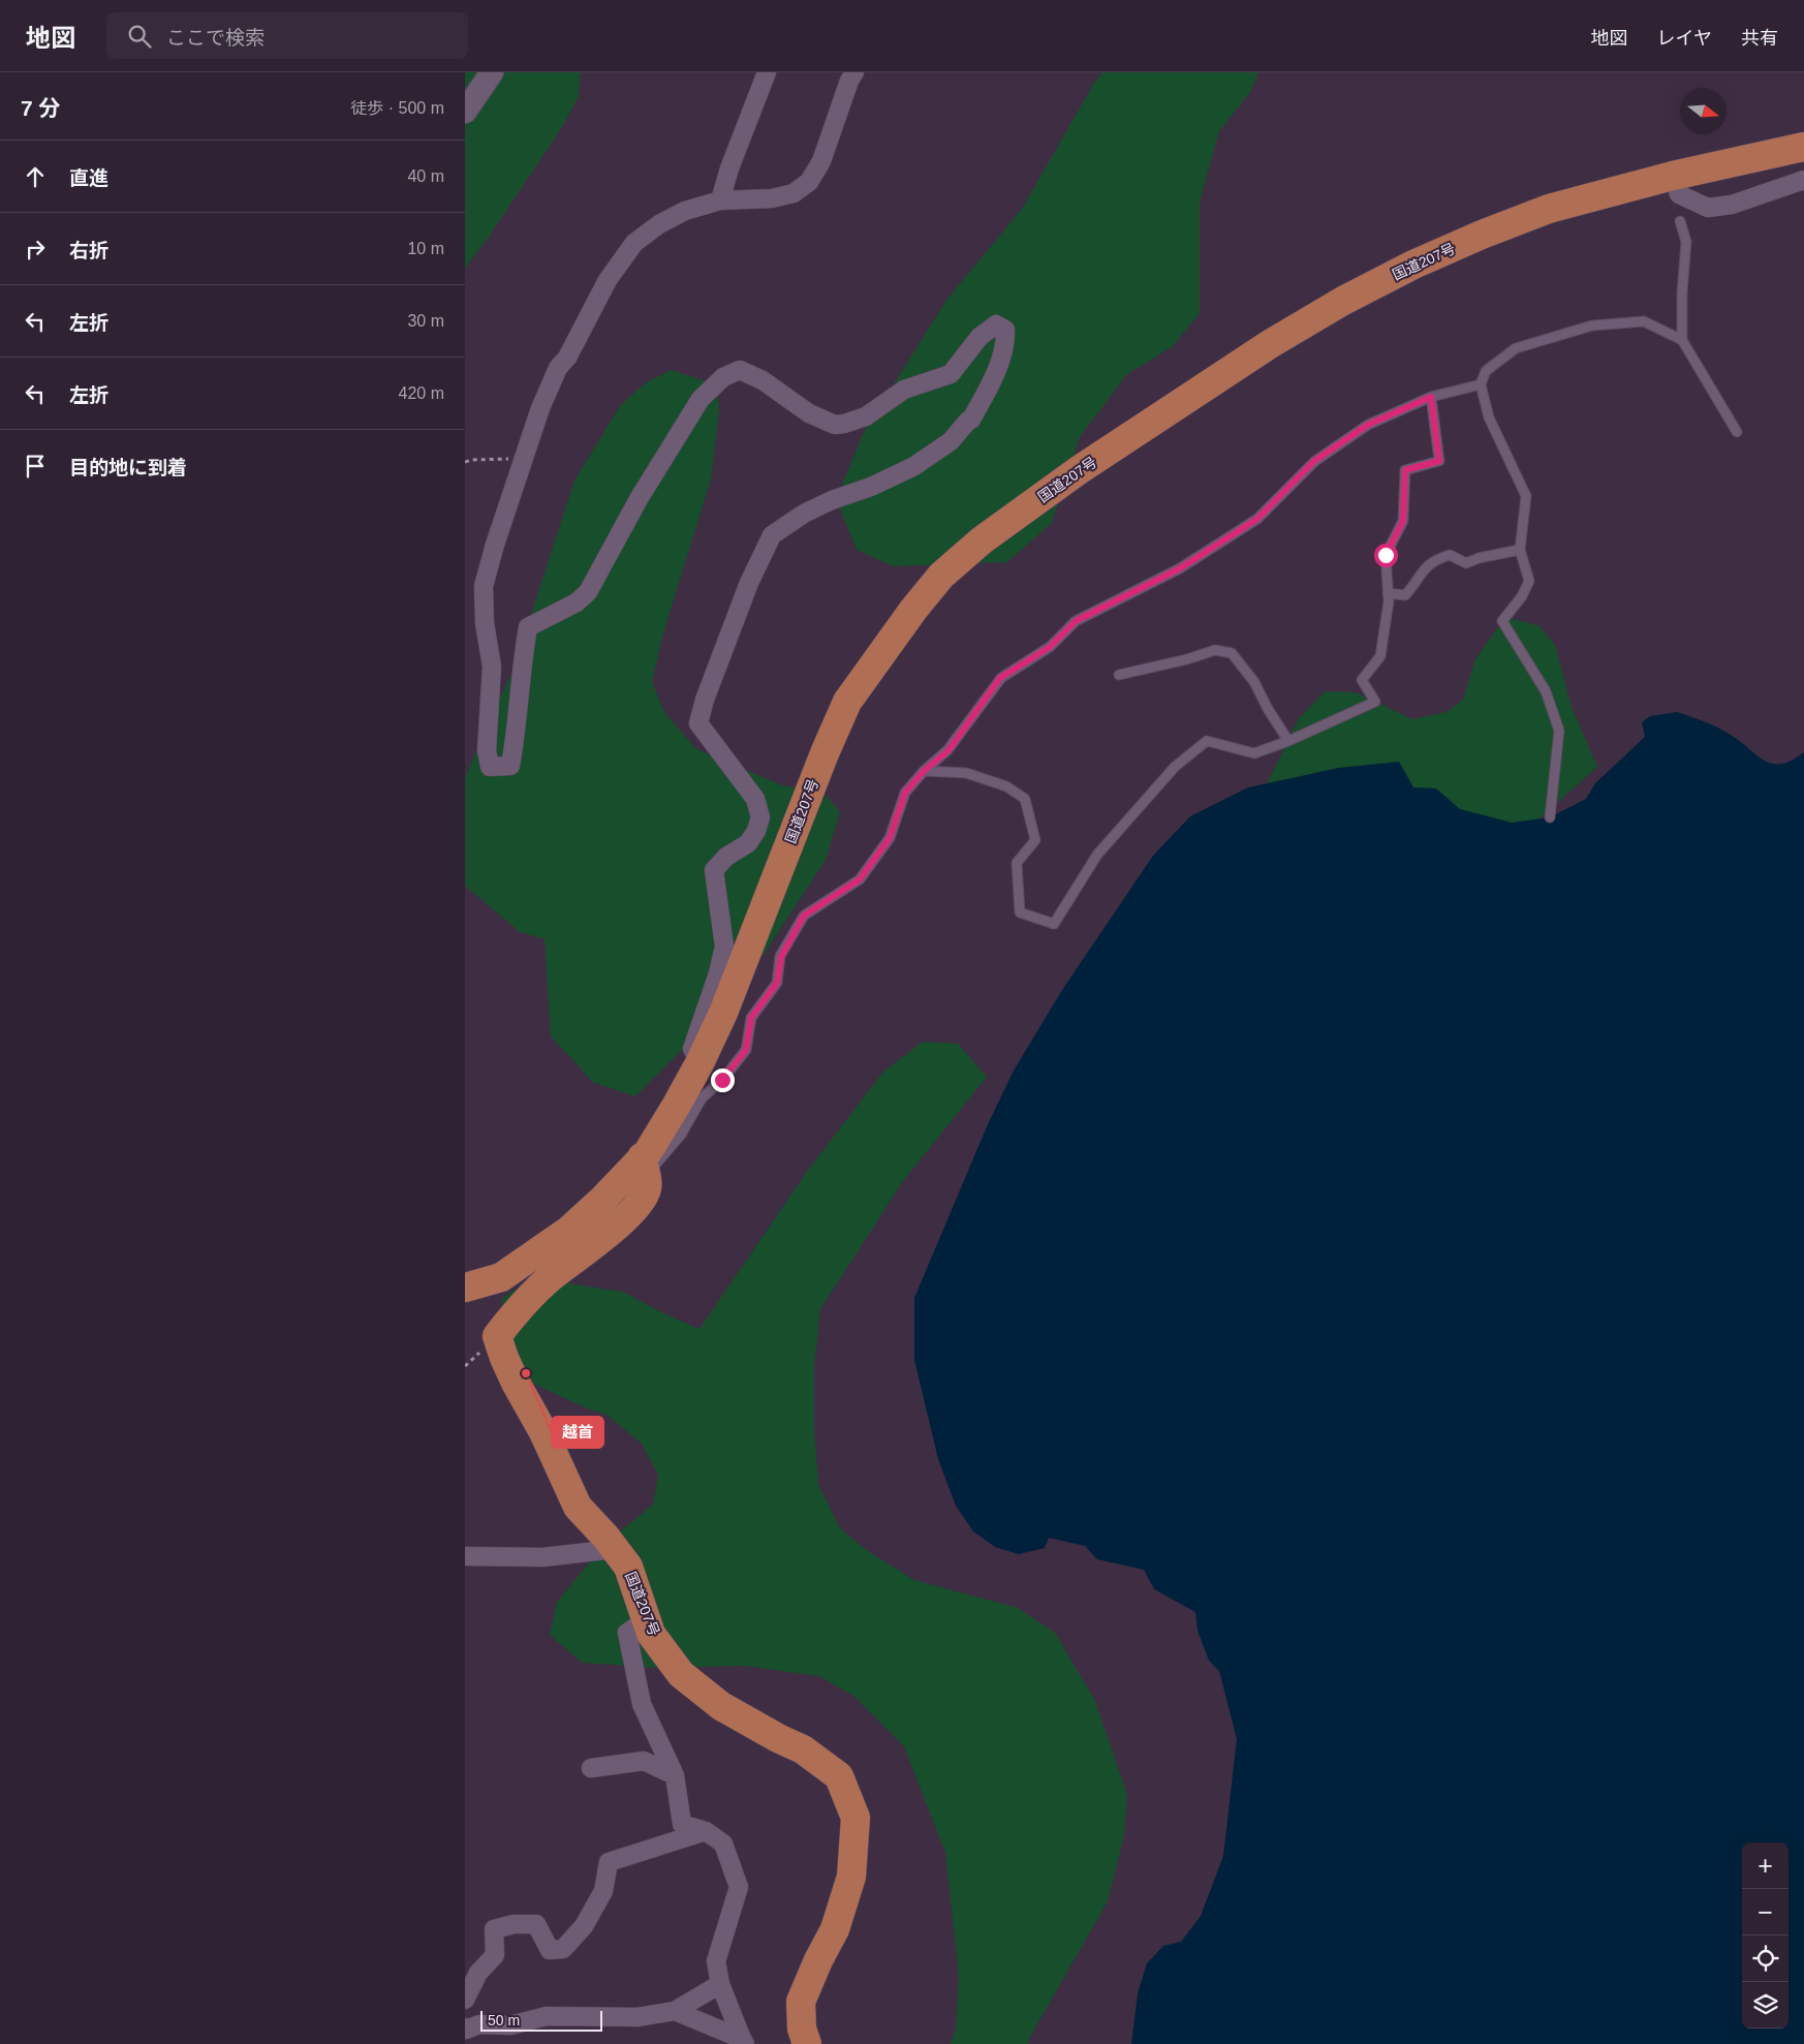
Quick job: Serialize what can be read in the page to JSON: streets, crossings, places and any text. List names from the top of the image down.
{
  "streets": {
    "highway": ["国道207号"]
  },
  "places": ["越首"],
  "scale_bar": "50 m",
  "north": "right",
  "page": {
    "header": "地図",
    "search": "ここで検索",
    "nav": ["地図", "レイヤ", "共有"],
    "heading": ["7 分", "徒歩 · 500 m"],
    "list": [
      ["直進", "40 m"],
      ["右折", "10 m"],
      ["左折", "30 m"],
      ["左折", "420 m"],
      "目的地に到着"
    ],
    "map_buttons": ["+", "−"],
    "scale": "50 m"
  }
}
